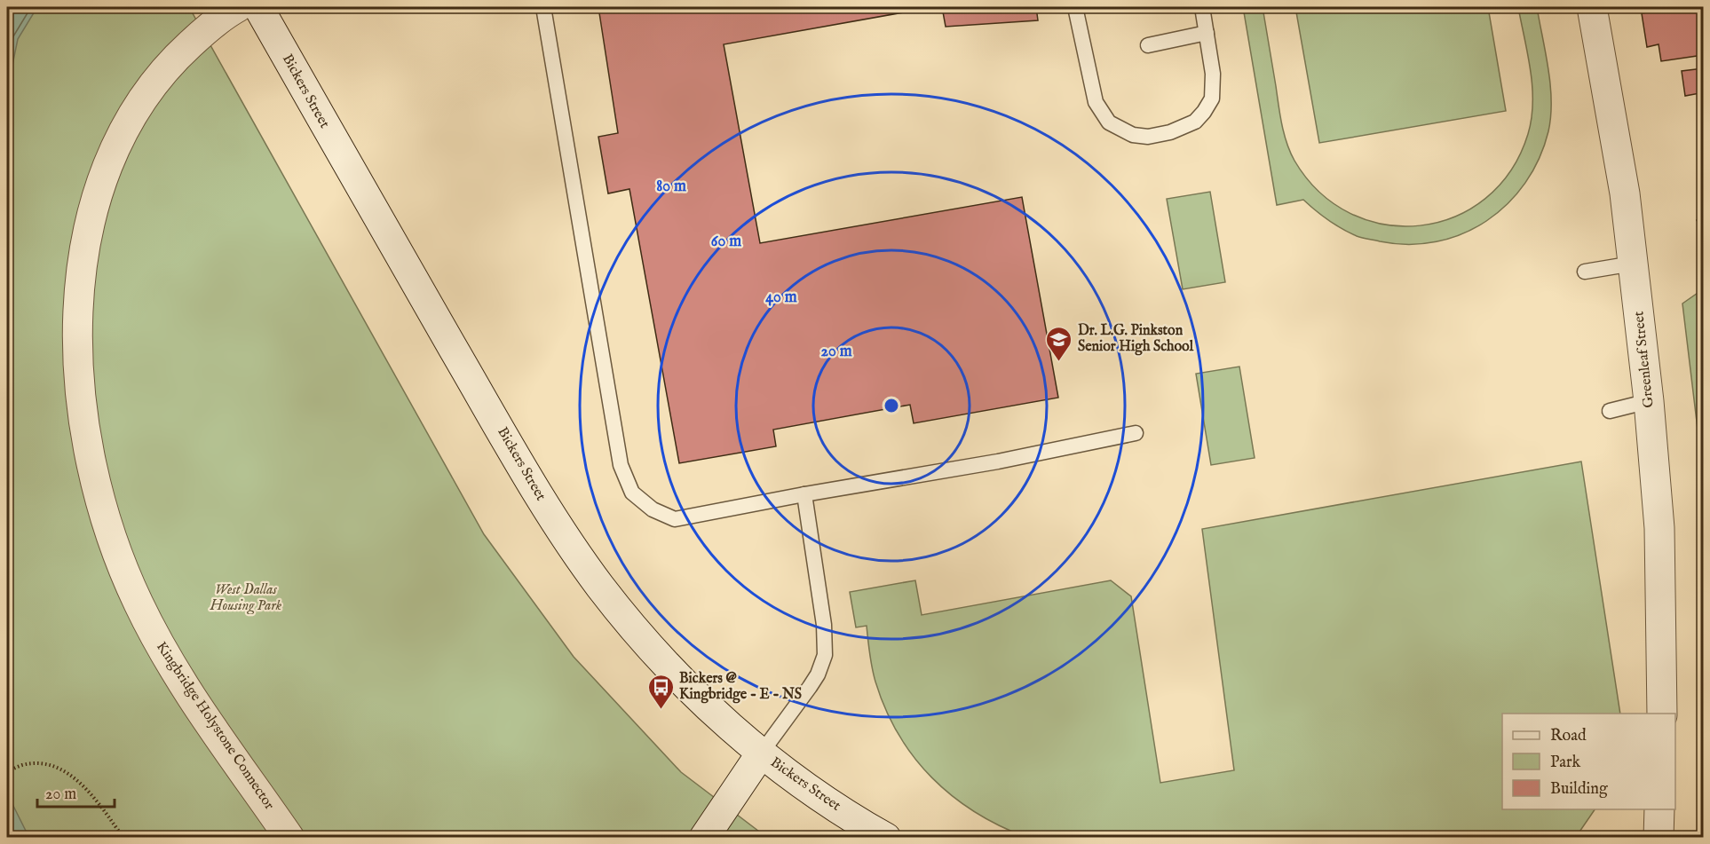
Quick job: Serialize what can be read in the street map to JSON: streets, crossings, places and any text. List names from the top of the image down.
{
  "streets": {
    "street": ["Bickers Street", "Greenleaf Street", "Kingbridge Holystone Connector"]
  },
  "parks": ["West Dallas Housing Park"],
  "places": {
    "school or university": ["Dr. L.G. Pinkston Senior High School"],
    "bus stop": ["Bickers @ Kingbridge - E - NS"]
  },
  "legend": ["Road", "Park", "Building"],
  "scale_bar": "20 m",
  "rings": [
    "80 m",
    "60 m",
    "40 m",
    "20 m"
  ]
}
